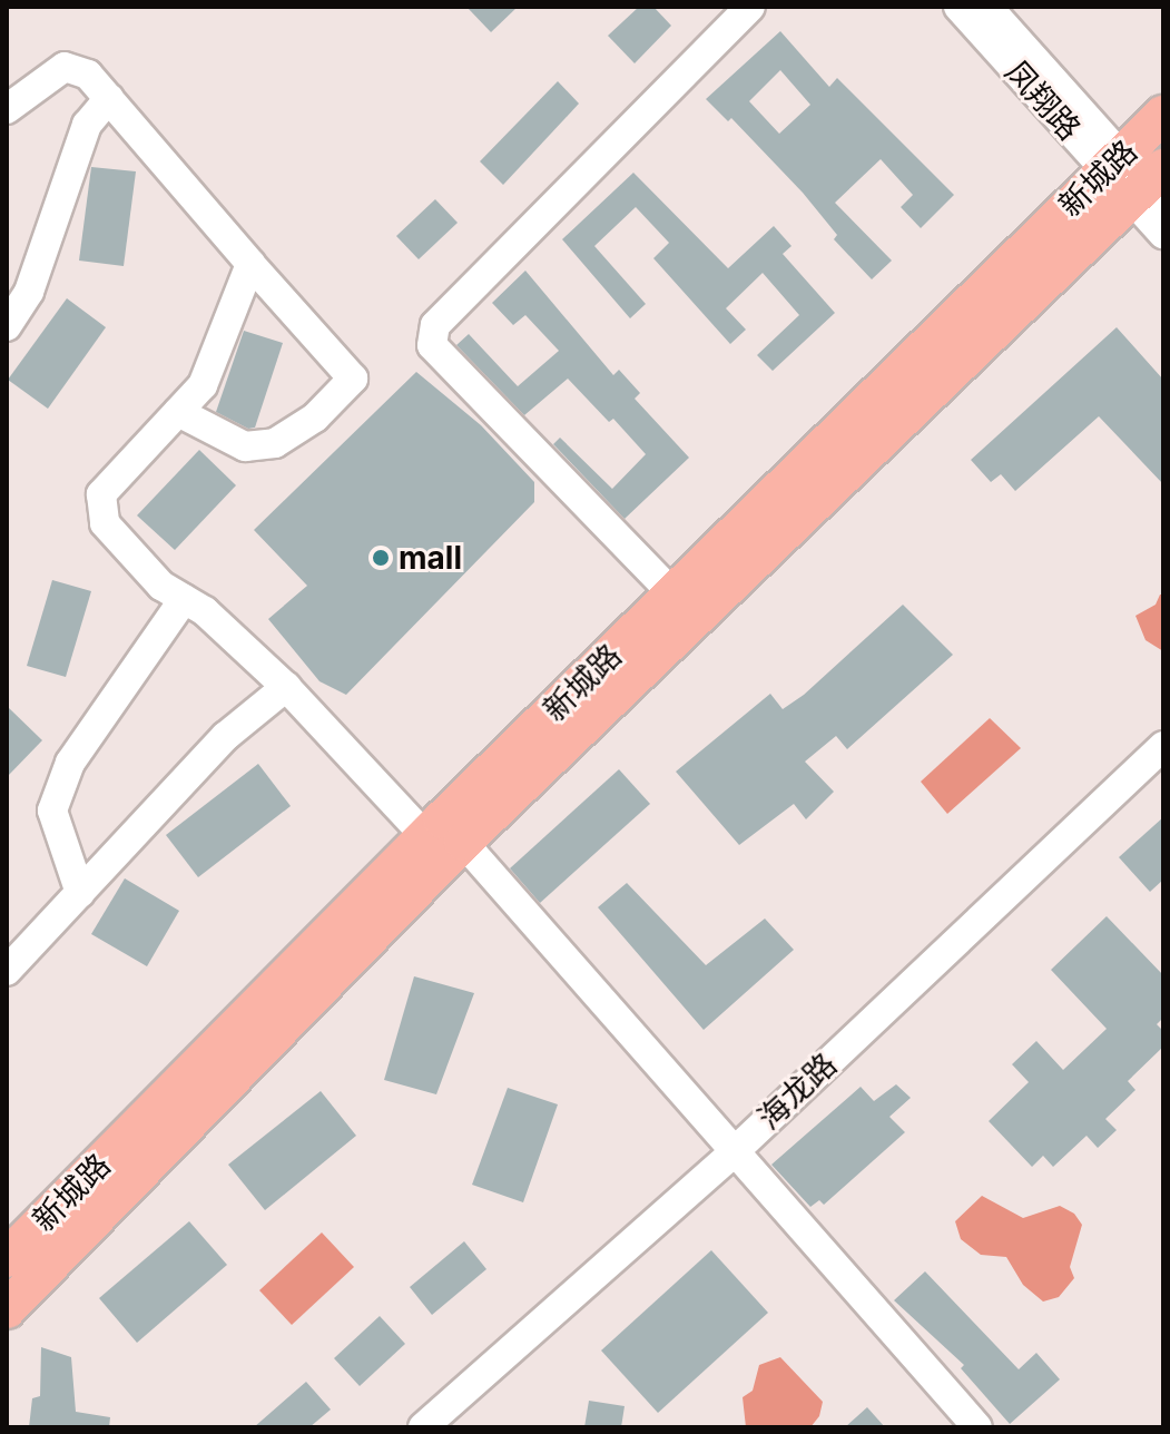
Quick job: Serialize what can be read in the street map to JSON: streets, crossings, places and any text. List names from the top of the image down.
{
  "streets": {
    "main road": ["新城路"],
    "street": ["凤翔路", "海龙路"]
  },
  "crossings": [
    ["凤翔路", "新城路"]
  ],
  "places": ["mall"]
}
